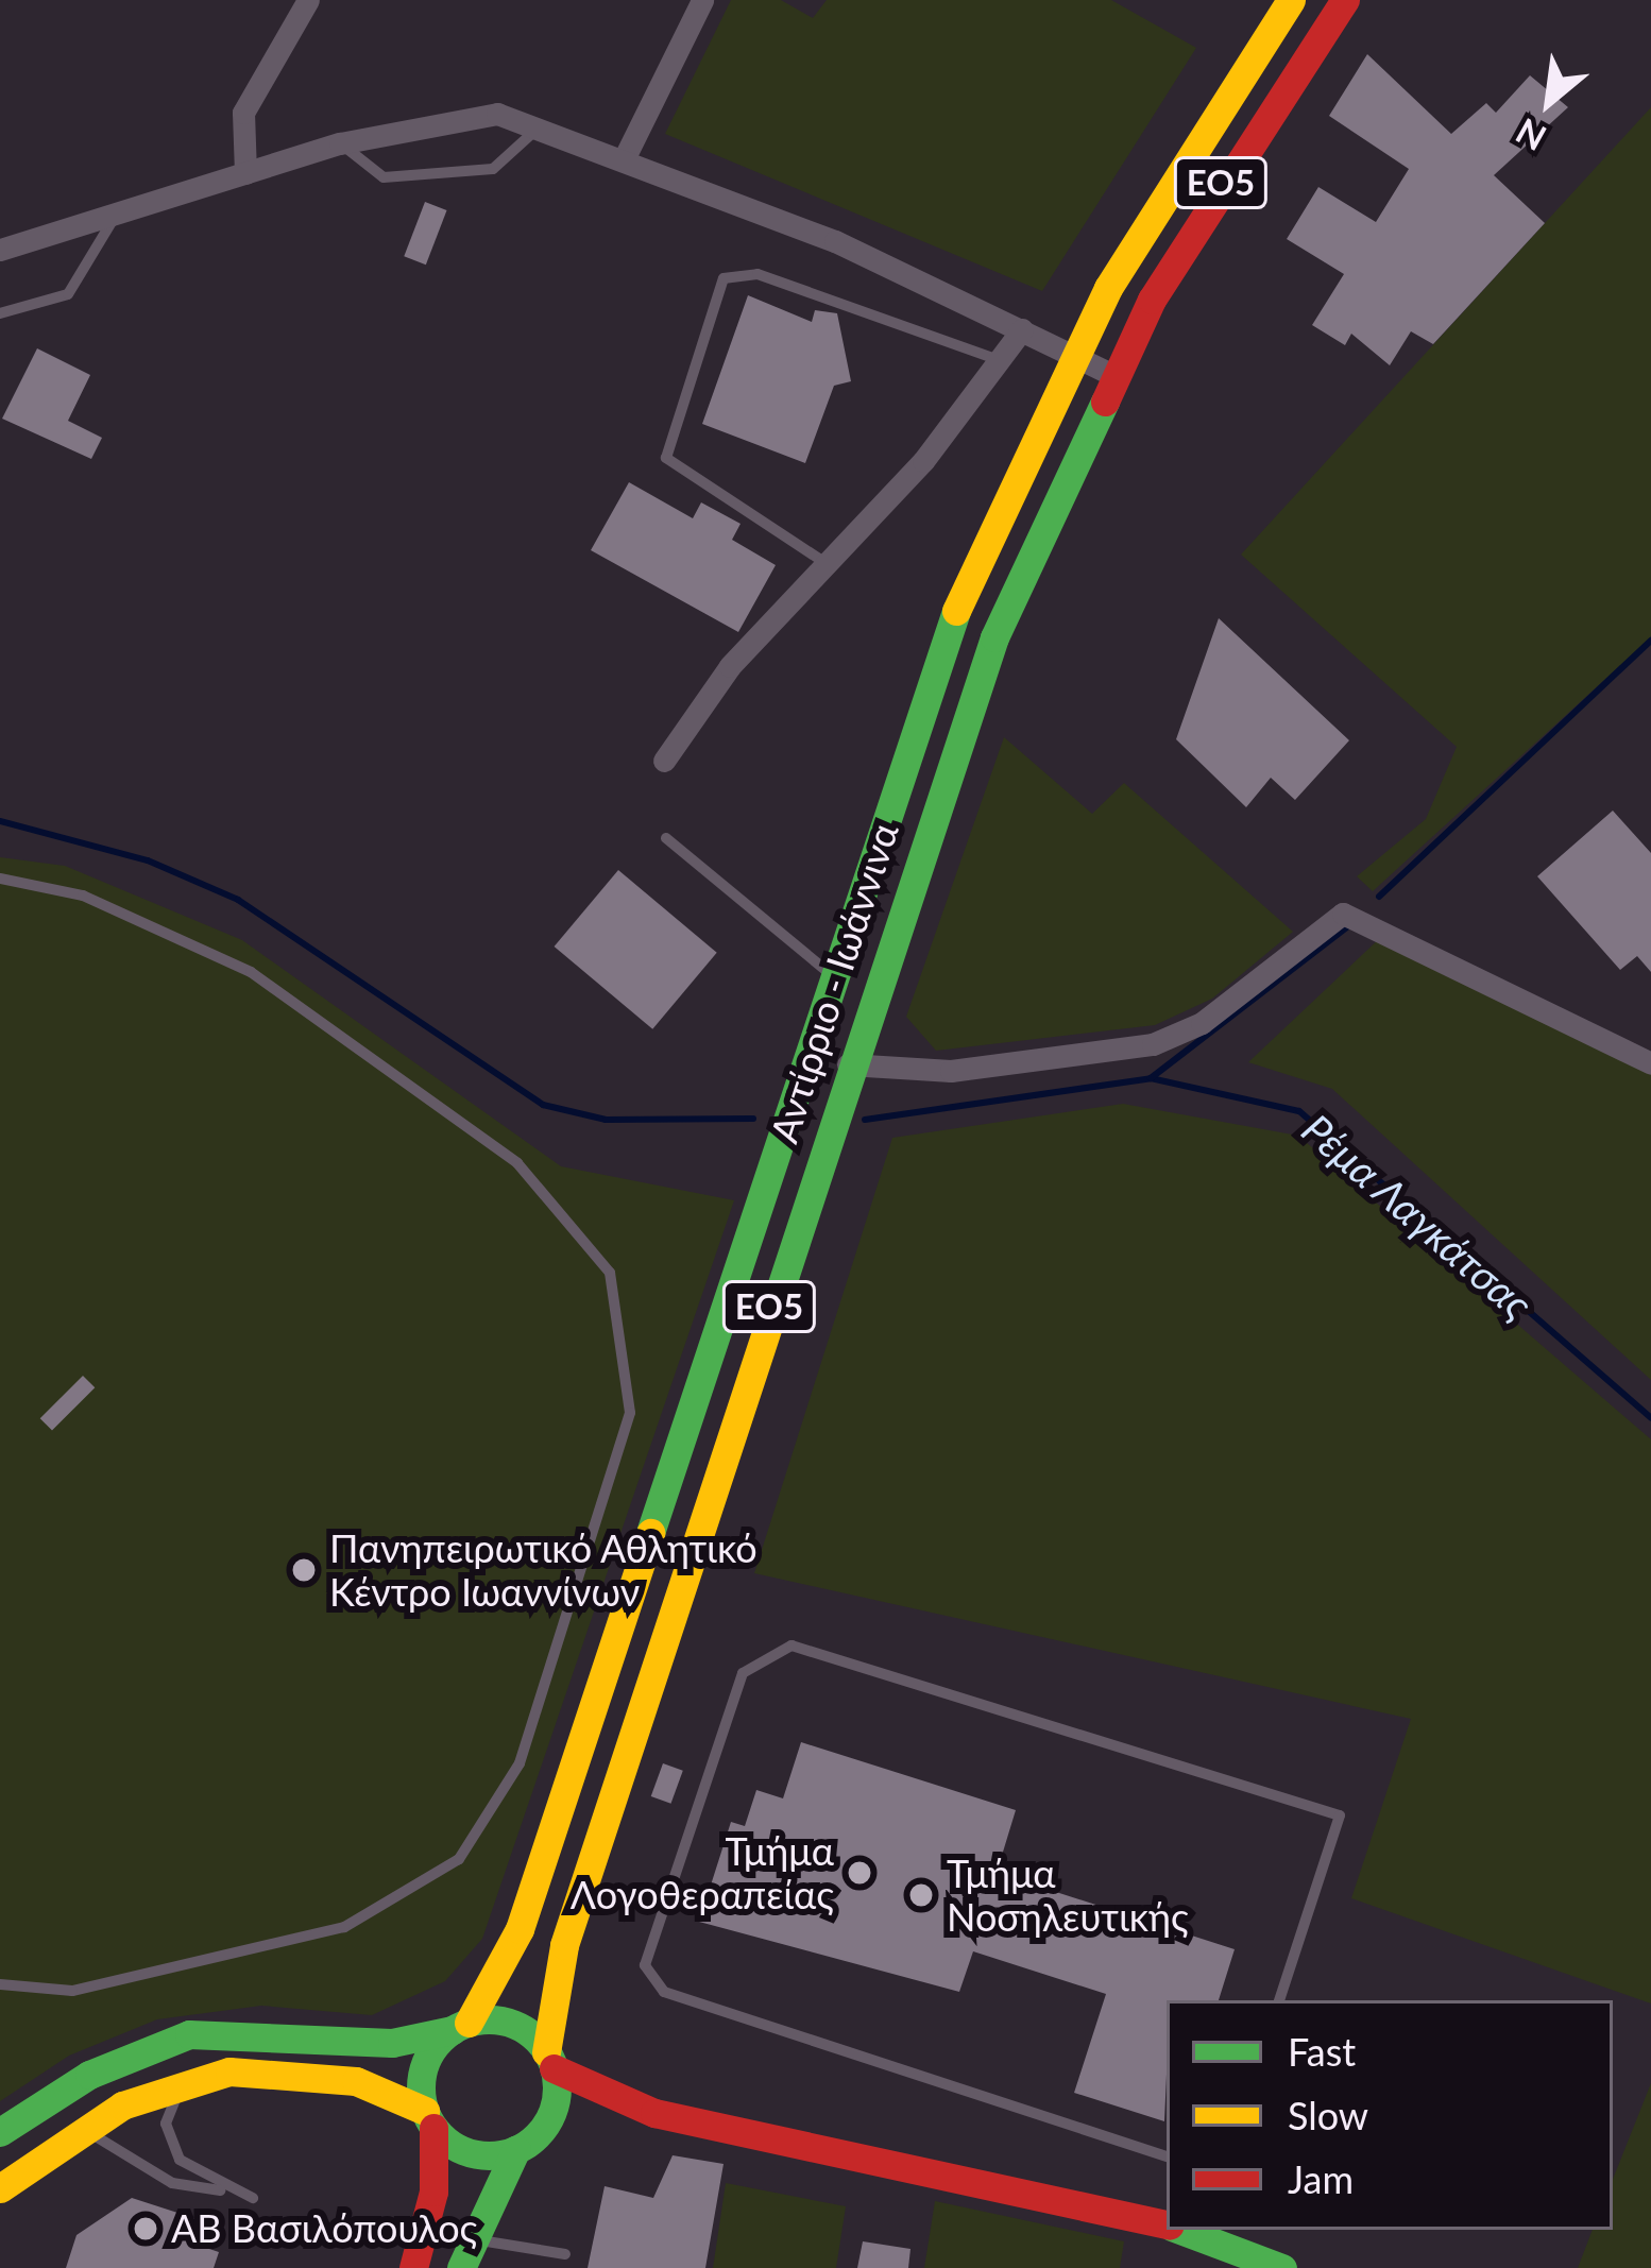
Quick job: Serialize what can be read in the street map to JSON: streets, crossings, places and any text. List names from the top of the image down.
{
  "streets": {
    "main road": ["ΕΟ5", "Αντίρριο - Ιωάννινα"]
  },
  "crossings": [
    ["ΕΟ5", "Αντίρριο - Ιωάννινα"]
  ],
  "water": ["Ρέμα Λαγκάτσας"],
  "places": [
    "Πανηπειρωτικό Αθλητικό Κέντρο Ιωαννίνων",
    "Τμήμα Λογοθεραπείας",
    "Τμήμα Νοσηλευτικής",
    "ΑΒ Βασιλόπουλος"
  ],
  "legend": ["Fast", "Slow", "Jam"],
  "north": "bottom left"
}
